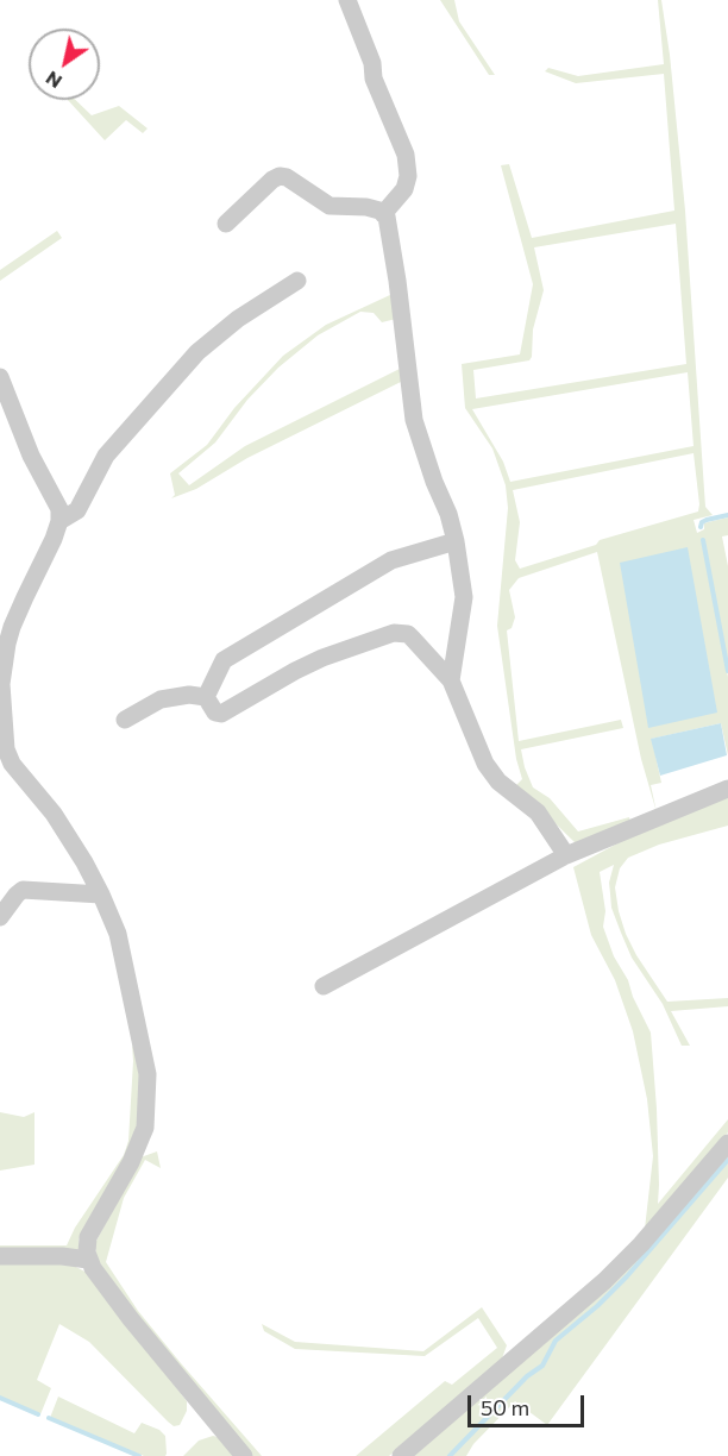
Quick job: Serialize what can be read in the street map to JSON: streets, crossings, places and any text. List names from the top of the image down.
{
  "scale_bar": "50 m",
  "north": "bottom left"
}
